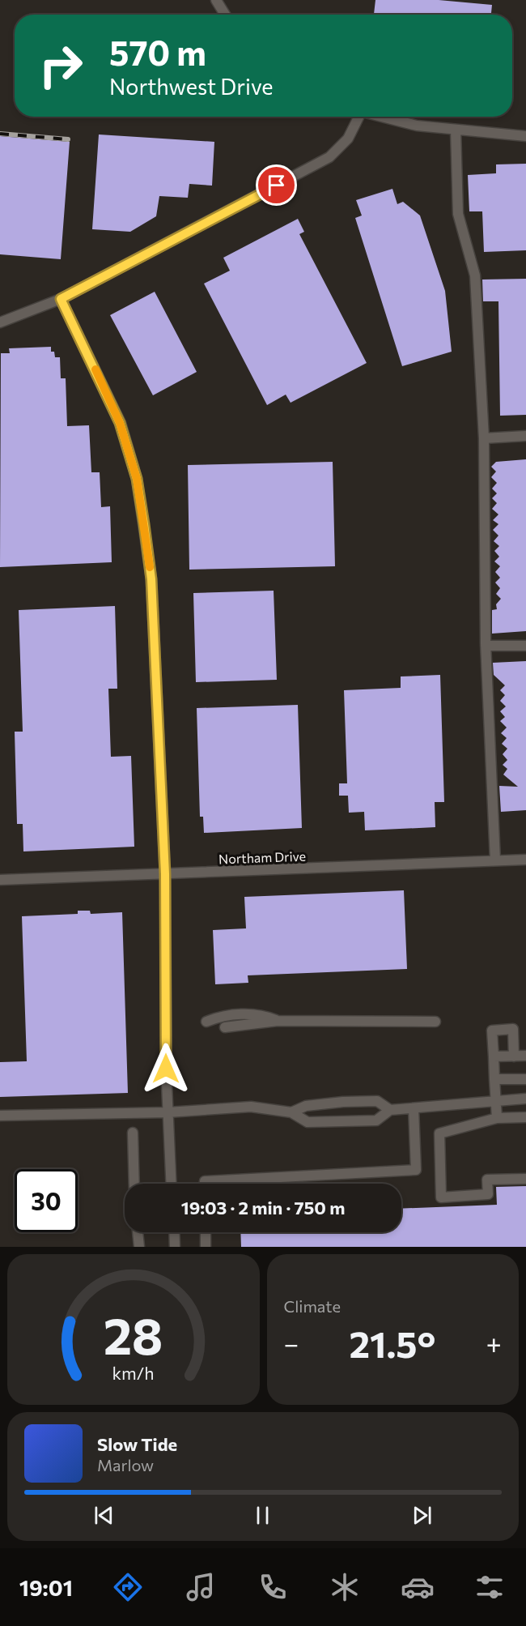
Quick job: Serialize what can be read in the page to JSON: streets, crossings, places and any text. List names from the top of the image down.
{
  "streets": {
    "street": ["Northam Drive"]
  },
  "page": {
    "turn": ["570 m", "Northwest Drive"],
    "limit": "30",
    "trip": "19:03 · 2 min · 750 m",
    "tile": "Climate",
    "heat": ["−", "21.5°", "+"],
    "song": ["Slow Tide", "Marlow"],
    "tabs": "19:01",
    "gauge": ["28", "km/h"]
  }
}
